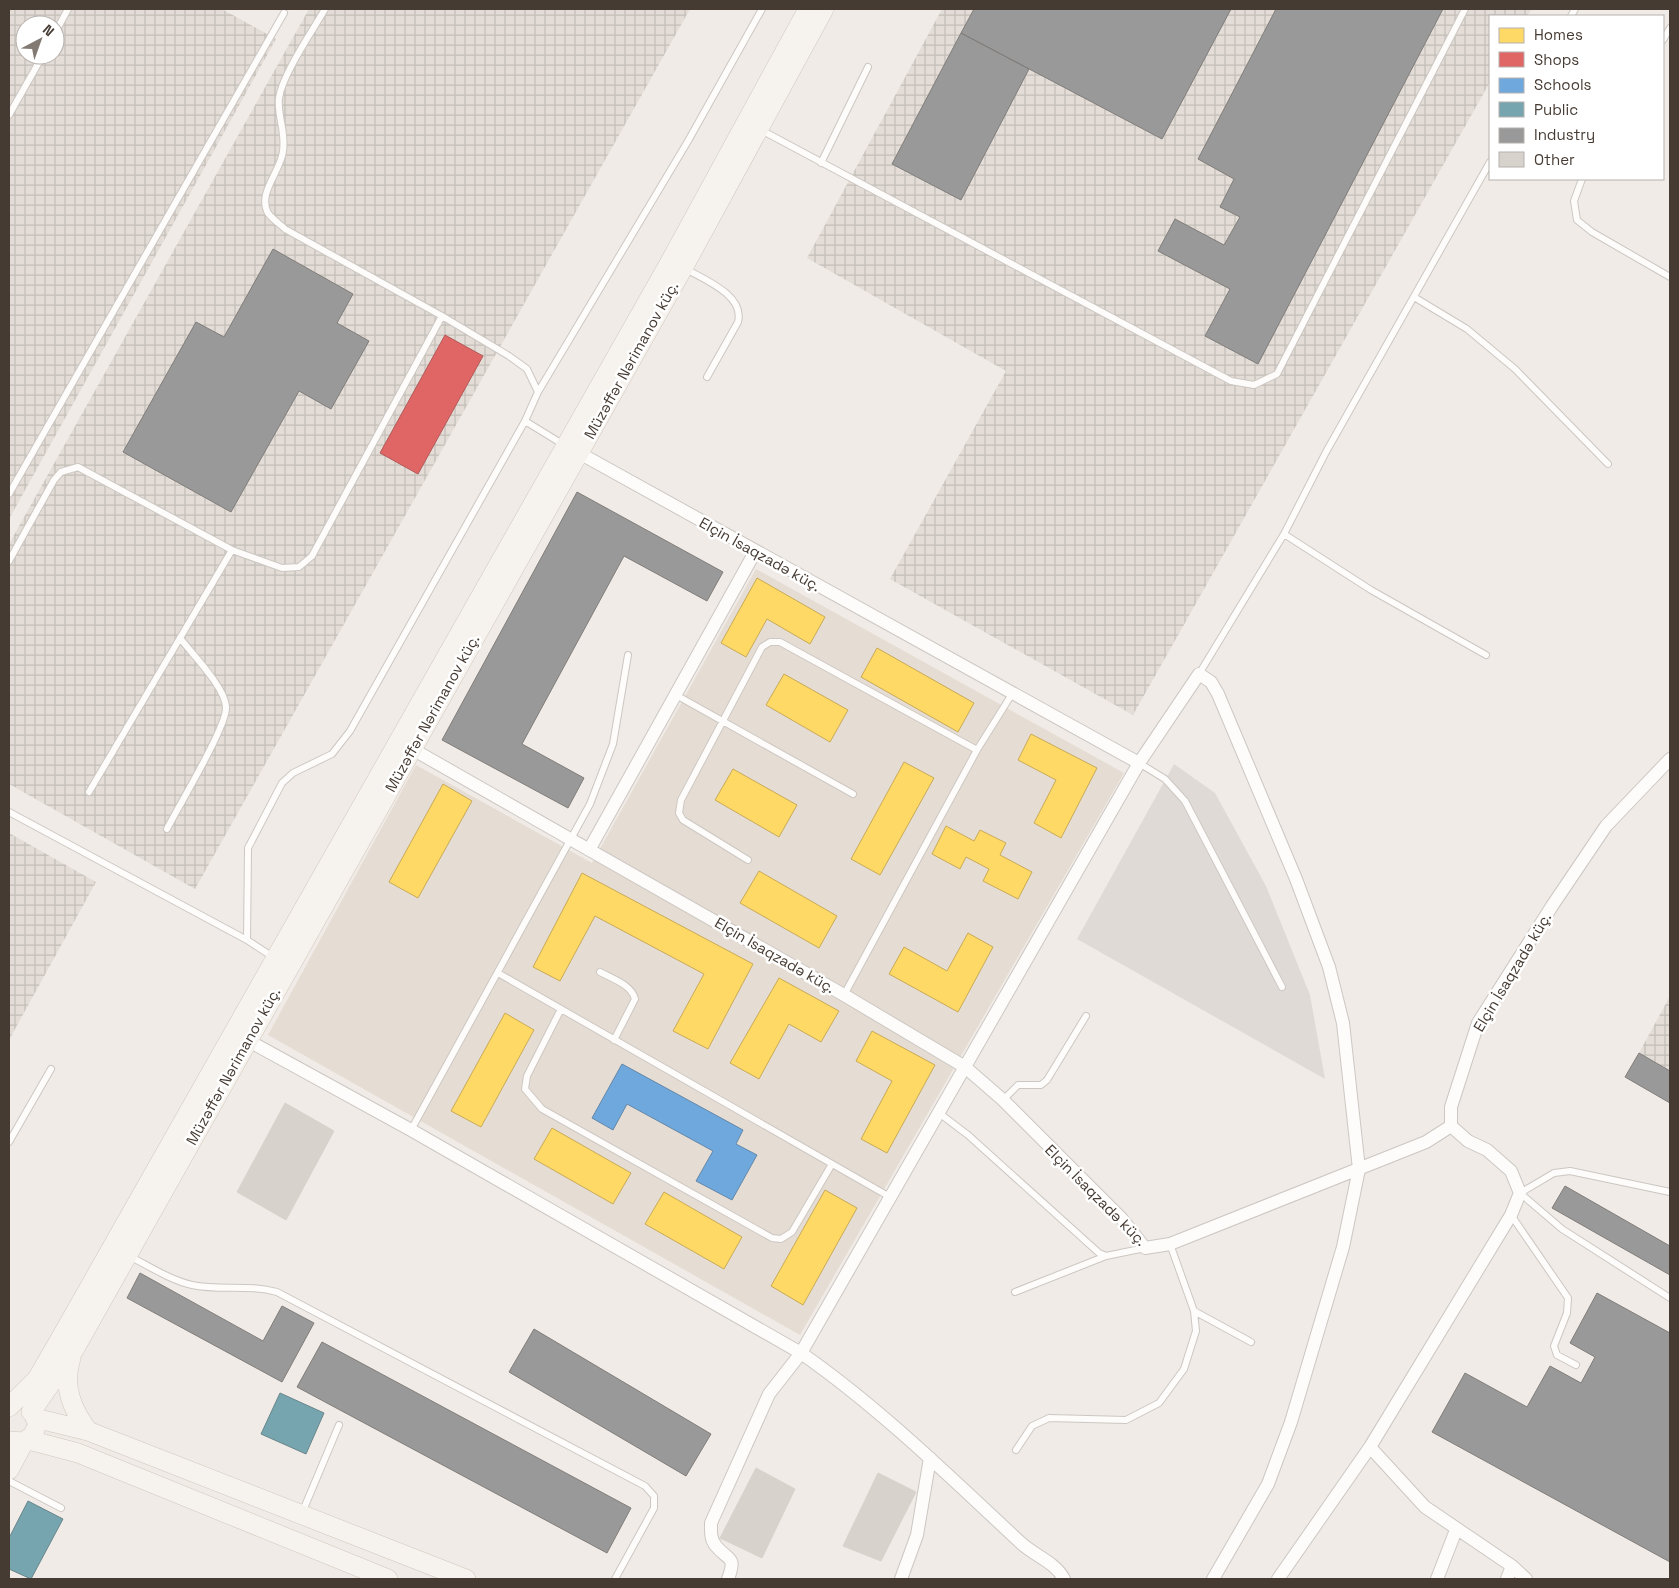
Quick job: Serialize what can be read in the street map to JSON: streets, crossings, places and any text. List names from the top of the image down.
{
  "streets": {
    "main road": ["Müzəffər Nərimanov küç."],
    "street": ["Elçin İsaqzadə küç."]
  },
  "crossings": [
    ["Müzəffər Nərimanov küç.", "Elçin İsaqzadə küç."]
  ],
  "legend": [
    "Homes",
    "Shops",
    "Schools",
    "Public",
    "Industry",
    "Other"
  ],
  "north": "top right"
}
